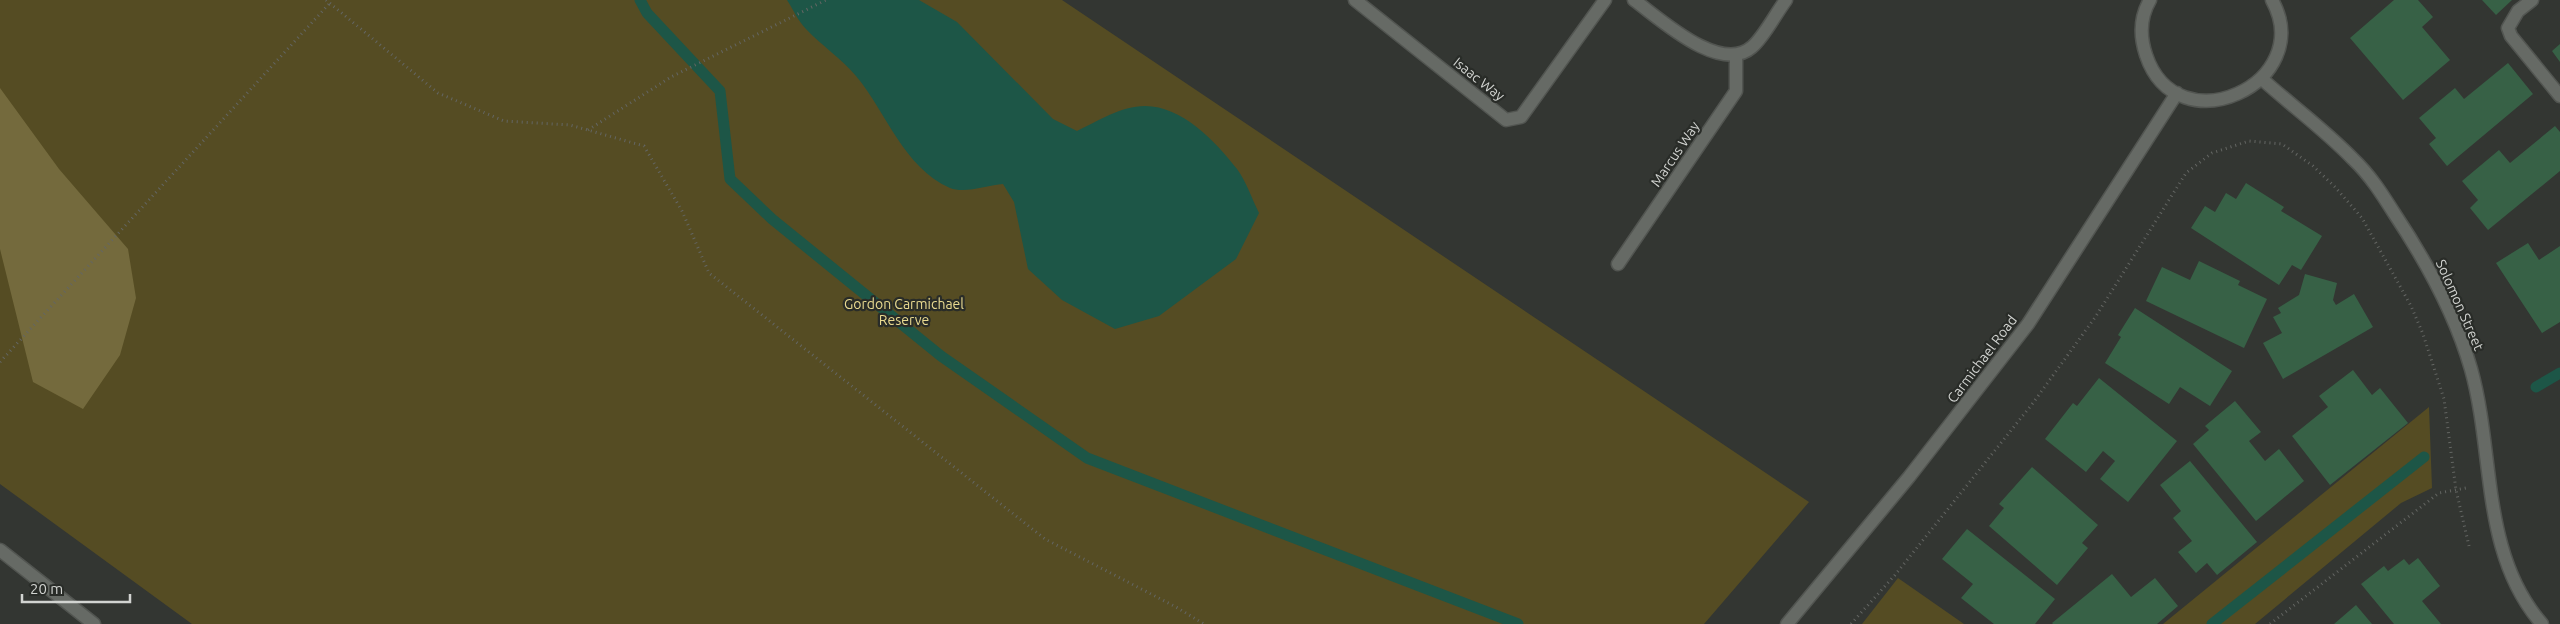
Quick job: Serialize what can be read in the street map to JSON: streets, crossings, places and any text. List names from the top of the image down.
{
  "streets": {
    "street": [
      "Isaac Way",
      "Marcus Way",
      "Solomon Street",
      "Carmichael Road"
    ]
  },
  "parks": ["Gordon Carmichael Reserve"],
  "scale_bar": "20 m"
}
